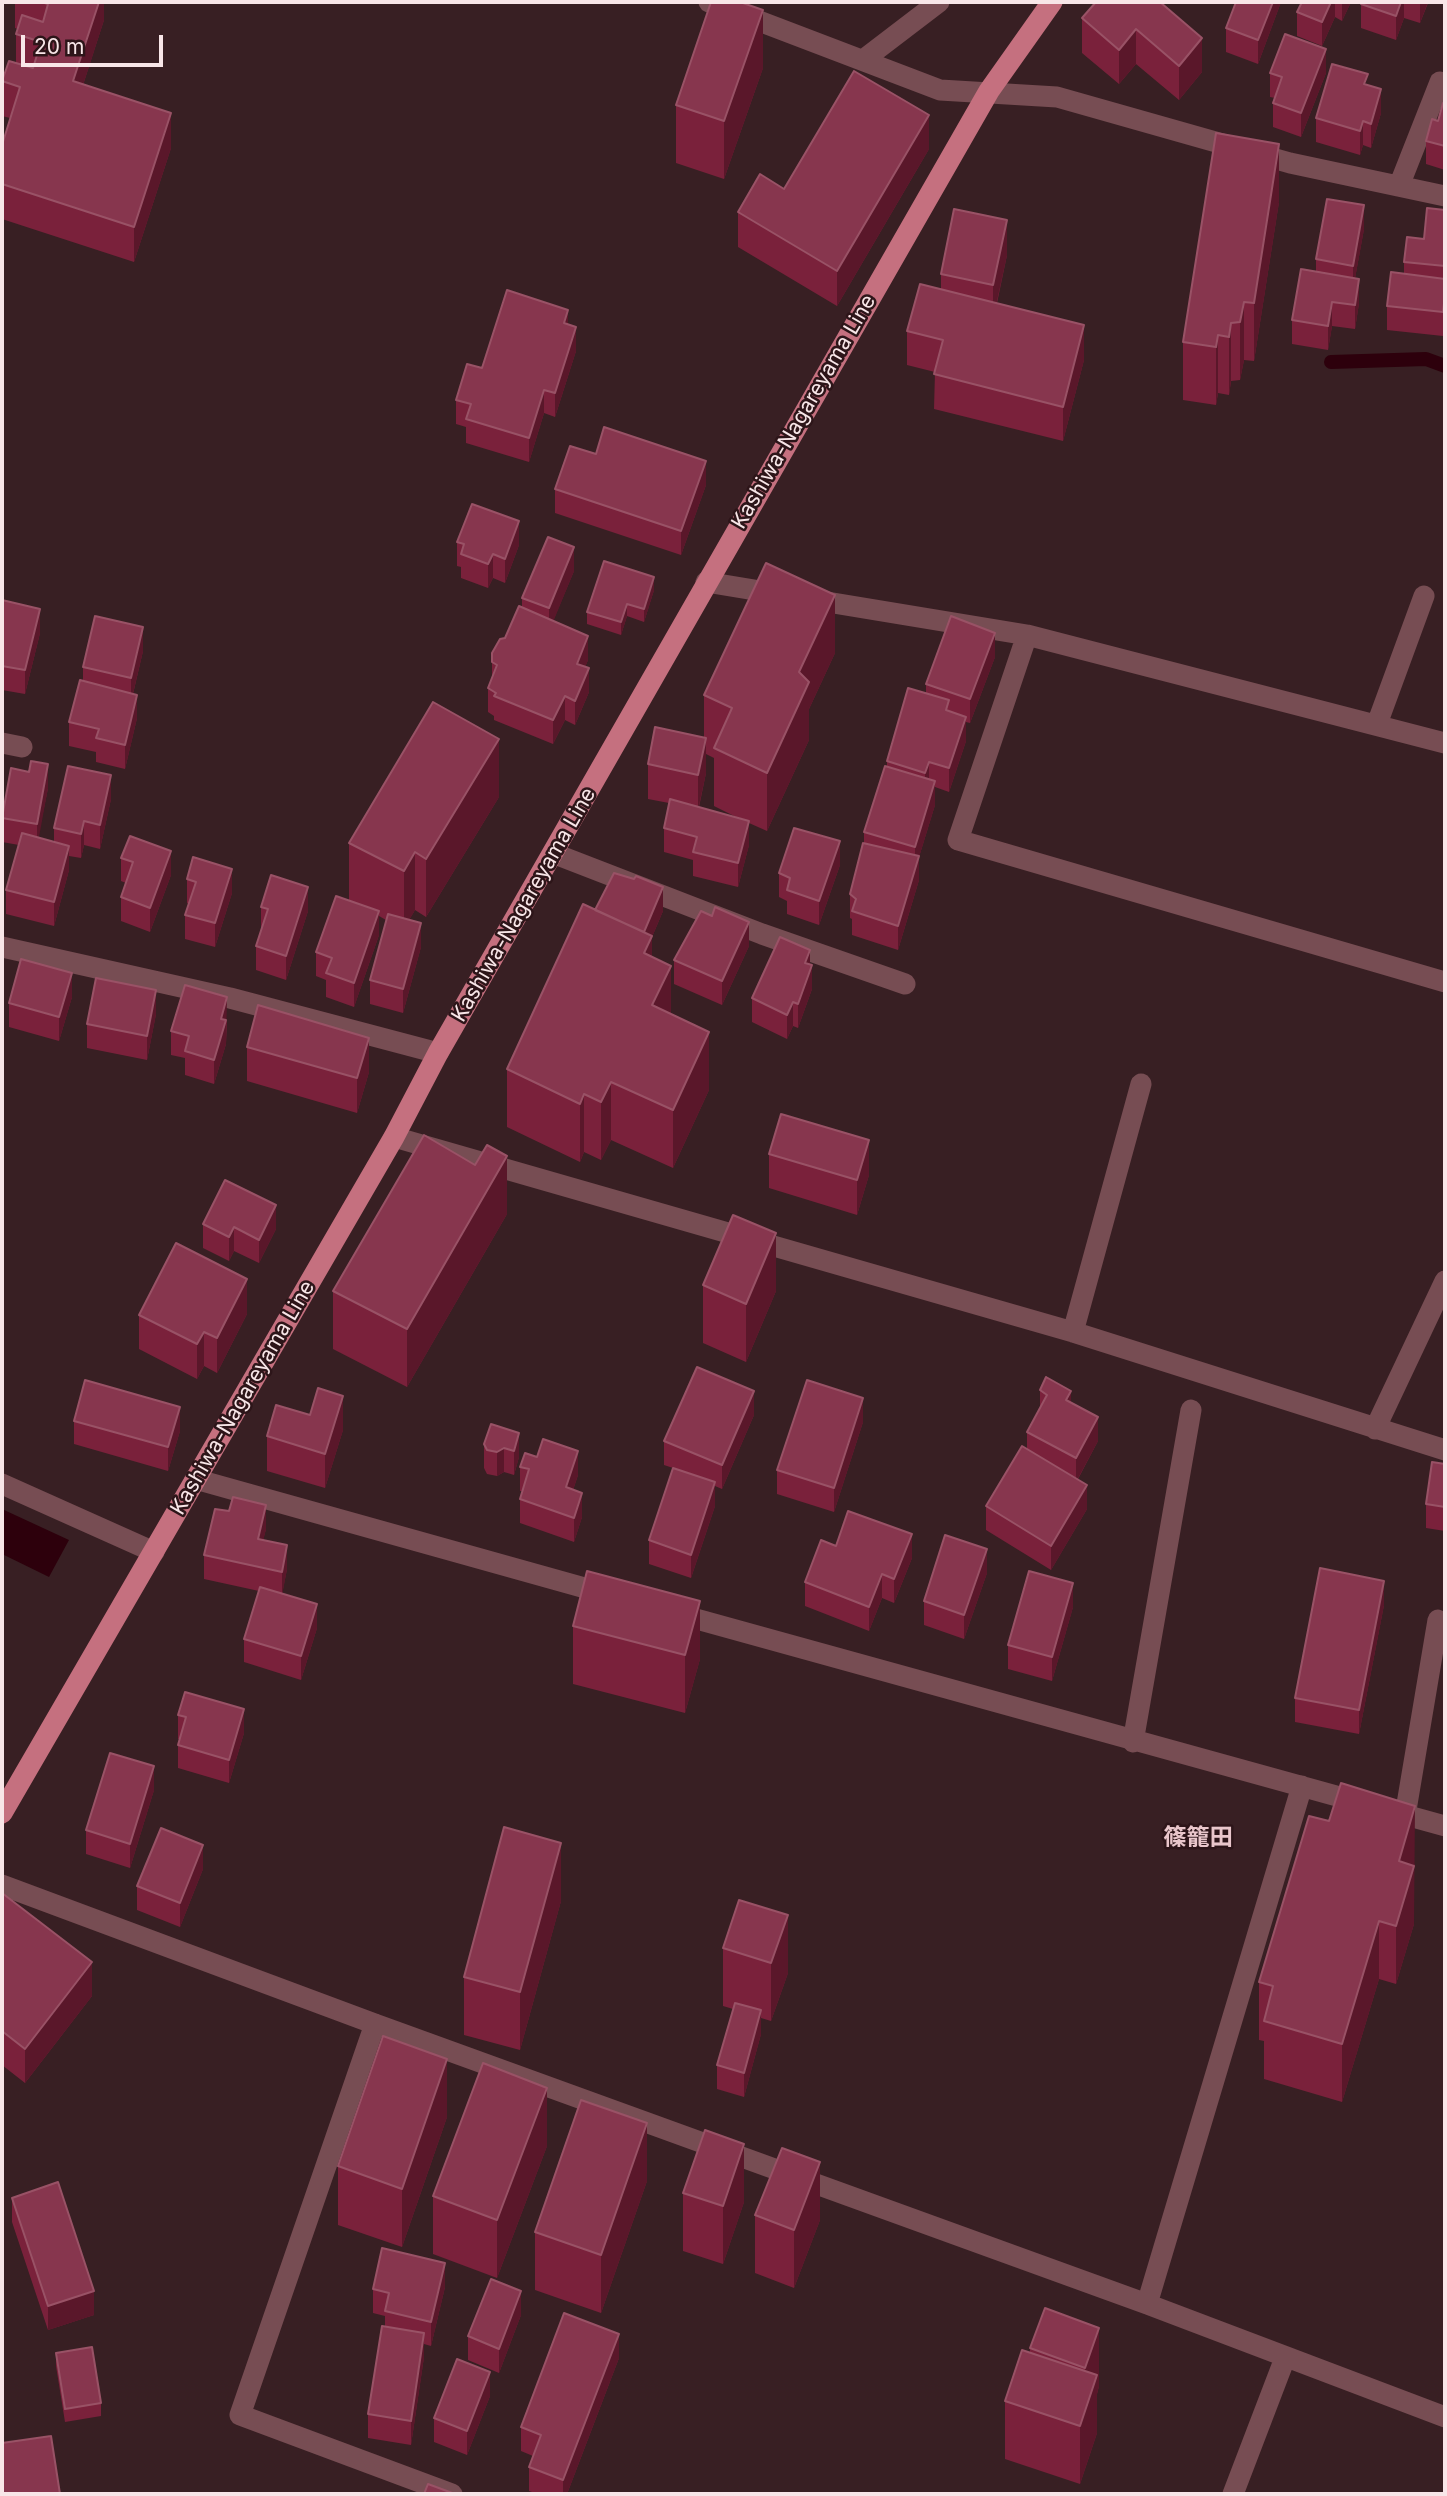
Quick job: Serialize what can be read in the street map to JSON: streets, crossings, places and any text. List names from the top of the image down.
{
  "streets": {
    "main road": ["Kashiwa-Nagareyama Line"]
  },
  "districts": ["篠籠田"],
  "scale_bar": "20 m"
}
